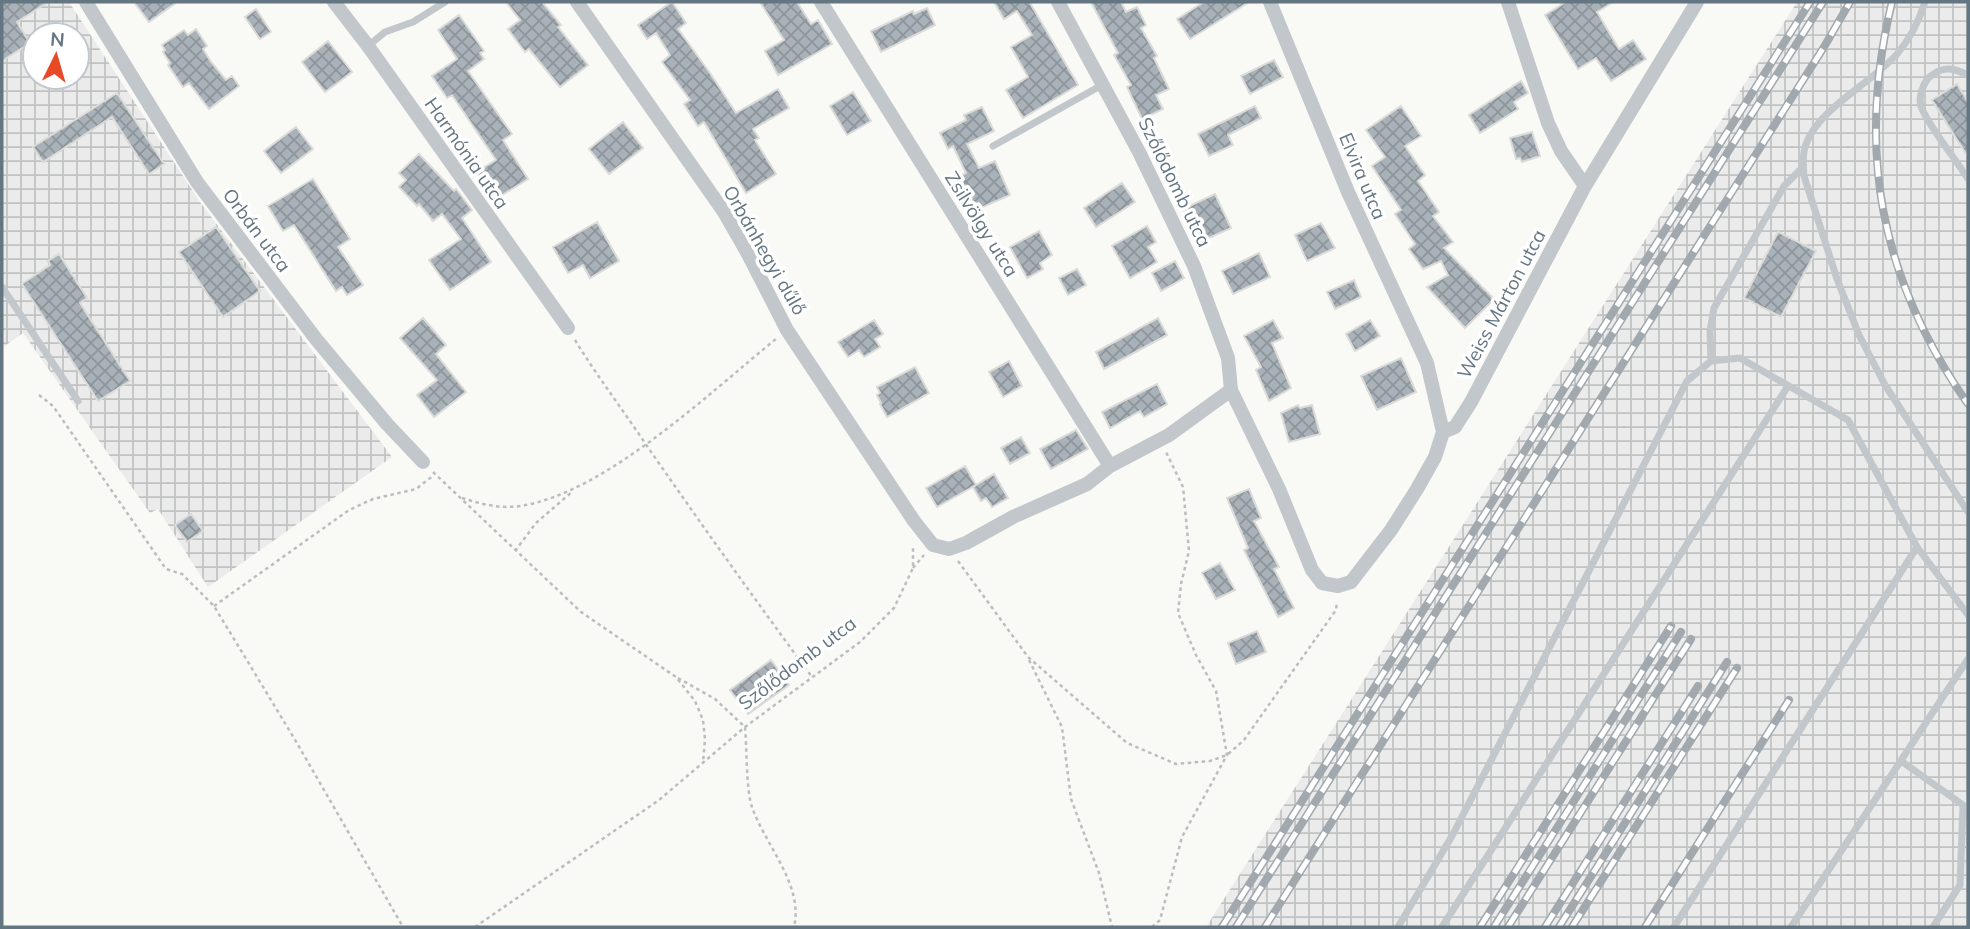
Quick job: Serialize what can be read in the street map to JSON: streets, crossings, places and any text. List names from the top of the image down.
{
  "streets": {
    "street": [
      "Harmónia utca",
      "Elvira utca",
      "Szőlődomb utca",
      "Zsilvölgy utca",
      "Orbán utca",
      "Orbánhegyi dűlő",
      "Weiss Márton utca"
    ]
  },
  "crossings": [
    ["Elvira utca", "Weiss Márton utca"],
    ["Szőlődomb utca", "Orbánhegyi dűlő"]
  ],
  "north": "top"
}
